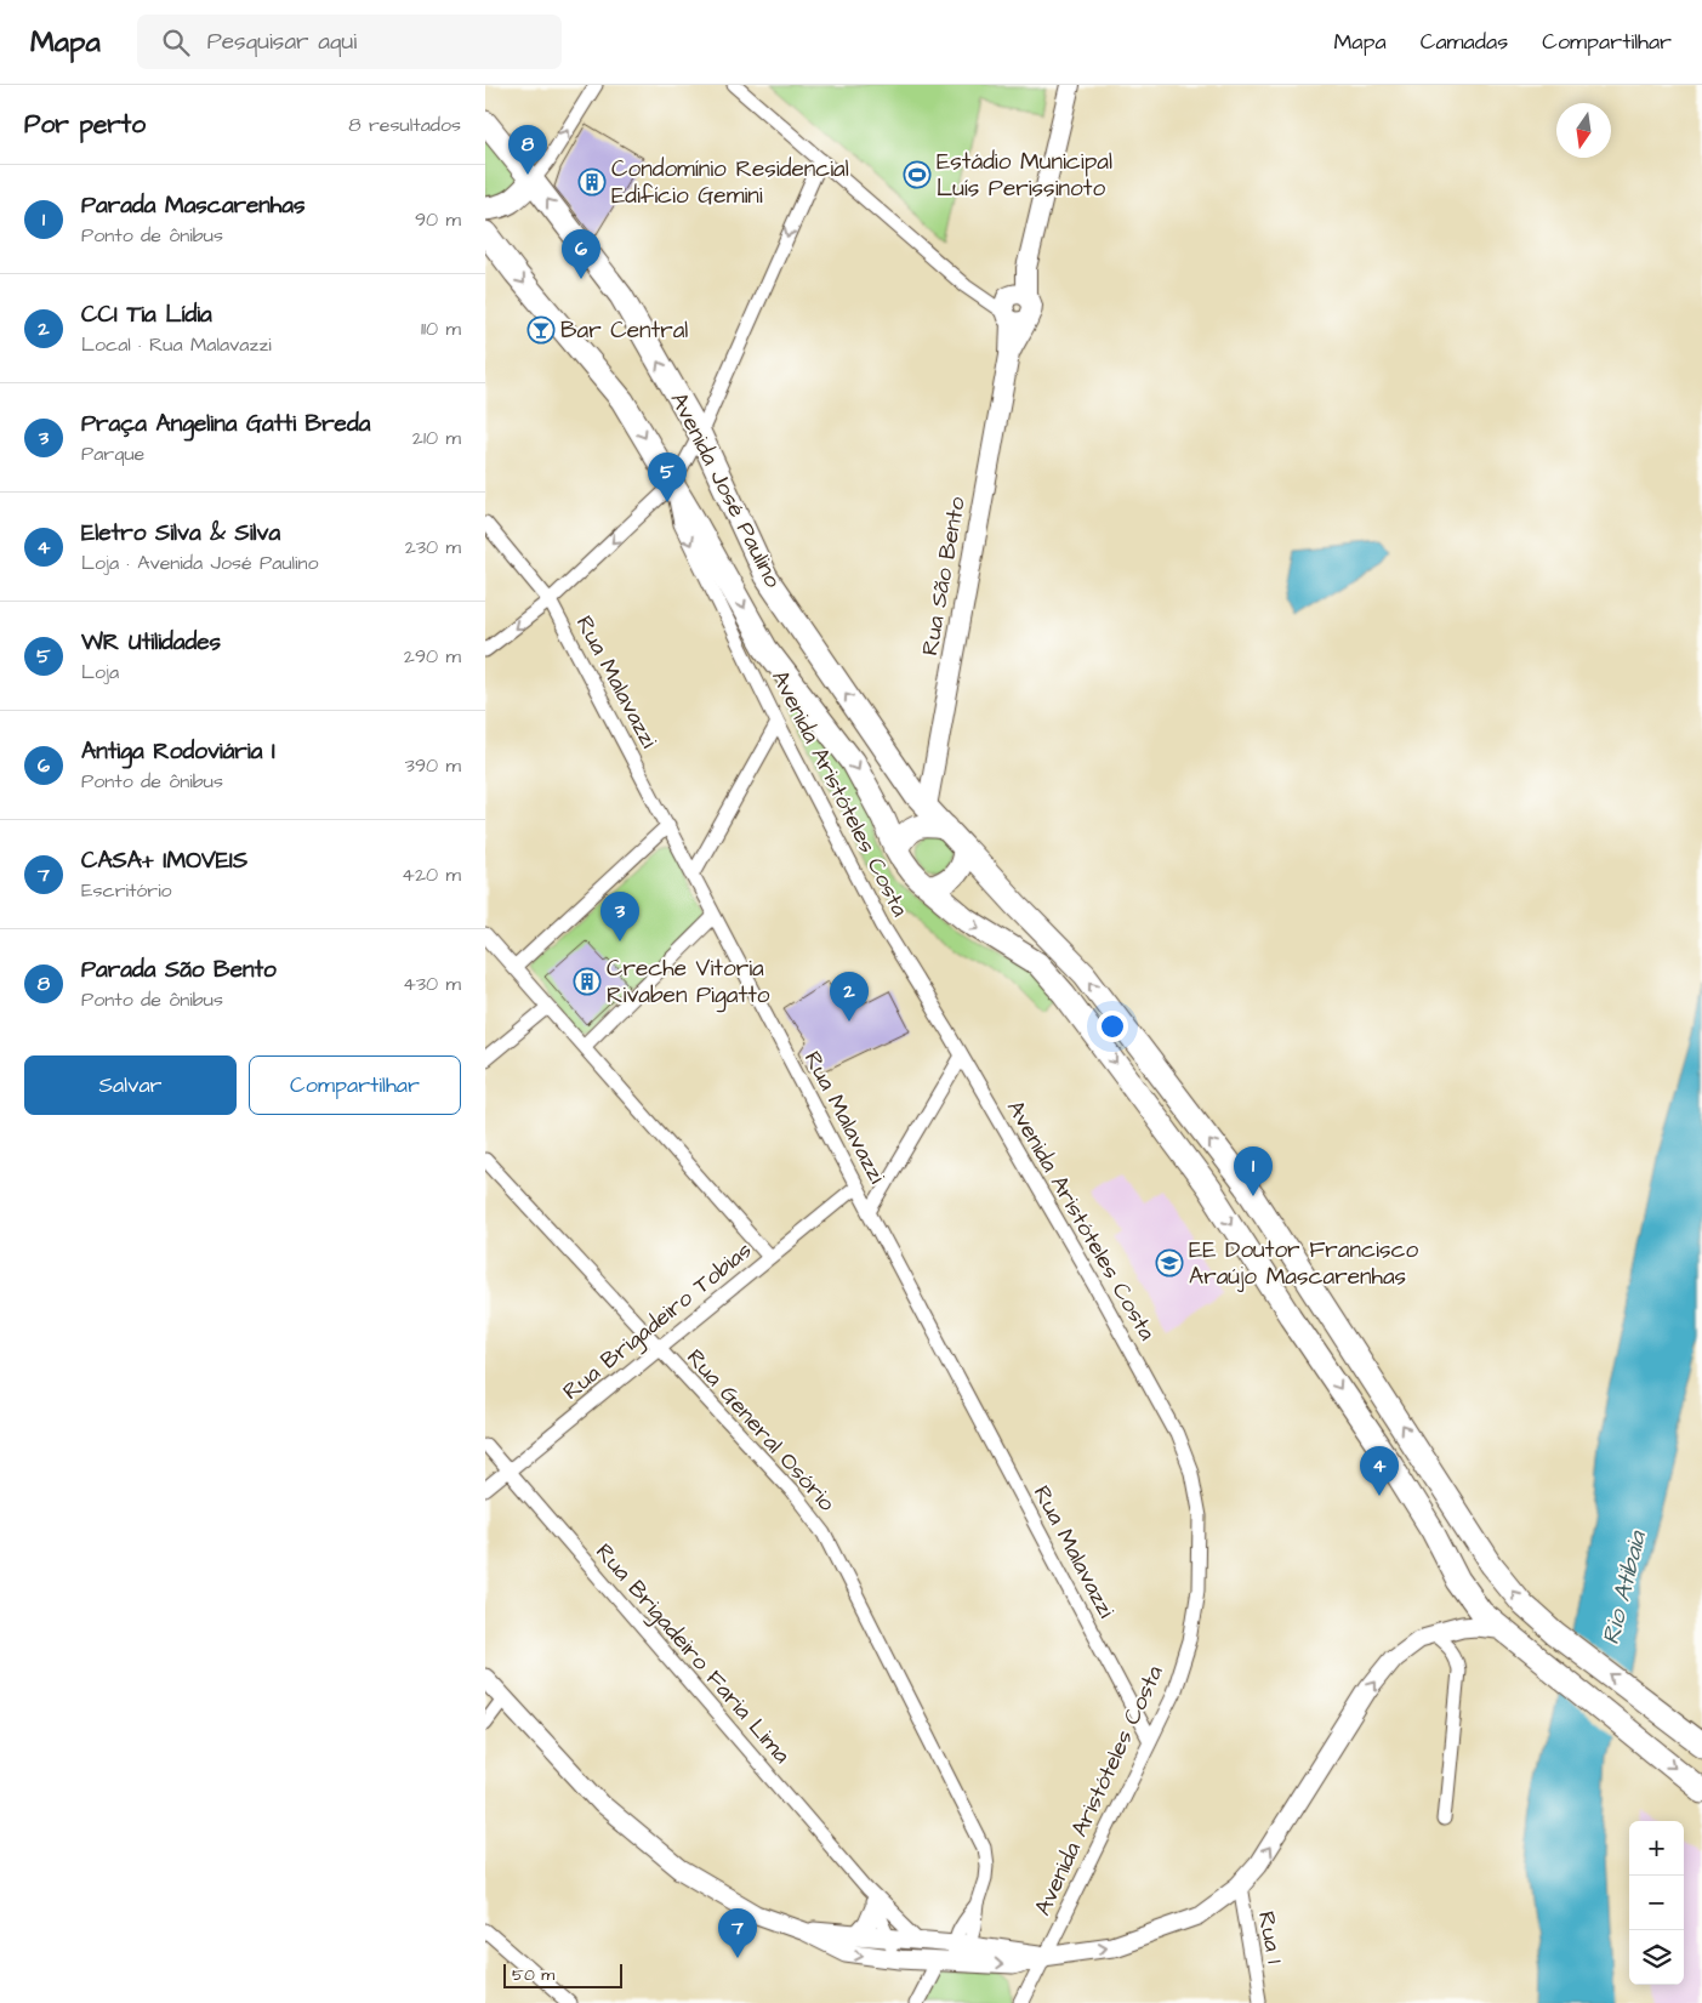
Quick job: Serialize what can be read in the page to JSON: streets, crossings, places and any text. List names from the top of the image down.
{
  "streets": {
    "main road": ["Avenida José Paulino", "Rua São Bento"],
    "street": [
      "Rua Malavazzi",
      "Avenida Aristóteles Costa",
      "Rua Brigadeiro Tobias",
      "Rua General Osório",
      "Rua Brigadeiro Faria Lima",
      "Rua 1"
    ]
  },
  "crossings": [
    ["Avenida José Paulino", "Rua São Bento"],
    ["Avenida José Paulino", "Avenida Aristóteles Costa"],
    ["Rua Malavazzi", "Avenida Aristóteles Costa"],
    ["Rua Malavazzi", "Rua Brigadeiro Tobias"],
    ["Rua Brigadeiro Tobias", "Rua General Osório"],
    ["Rua Brigadeiro Tobias", "Rua Brigadeiro Faria Lima"]
  ],
  "water": ["Rio Atibaia"],
  "places": {
    "sports": ["Estádio Municipal Luís Perissinoto"],
    "building": ["Condomínio Residencial Edifício Gemini", "Creche Vitoria Rivaben Pigatto"],
    "bar": ["Bar Central"],
    "school or university": ["EE Doutor Francisco Araújo Mascarenhas"]
  },
  "scale_bar": "50 m",
  "north": "bottom",
  "page": {
    "header": "Mapa",
    "search": "Pesquisar aqui",
    "nav": ["Mapa", "Camadas", "Compartilhar"],
    "heading": ["Por perto", "8 resultados"],
    "pins": [
      "8",
      "6",
      "5",
      "3",
      "2",
      "1",
      "4",
      "7"
    ],
    "list": [
      {
        "mark": "1",
        "name": "Parada Mascarenhas",
        "note": "Ponto de ônibus",
        "value": "90 m"
      },
      {
        "mark": "2",
        "name": "CCI Tia Lídia",
        "note": "Local · Rua Malavazzi",
        "value": "110 m"
      },
      {
        "mark": "3",
        "name": "Praça Angelina Gatti Breda",
        "note": "Parque",
        "value": "210 m"
      },
      {
        "mark": "4",
        "name": "Eletro Silva & Silva",
        "note": "Loja · Avenida José Paulino",
        "value": "230 m"
      },
      {
        "mark": "5",
        "name": "WR Utilidades",
        "note": "Loja",
        "value": "290 m"
      },
      {
        "mark": "6",
        "name": "Antiga Rodoviária I",
        "note": "Ponto de ônibus",
        "value": "390 m"
      },
      {
        "mark": "7",
        "name": "CASA+ IMOVEIS",
        "note": "Escritório",
        "value": "420 m"
      },
      {
        "mark": "8",
        "name": "Parada São Bento",
        "note": "Ponto de ônibus",
        "value": "430 m"
      }
    ],
    "buttons": ["Salvar", "Compartilhar"],
    "map_buttons": ["+", "−"],
    "scale": "50 m"
  }
}
